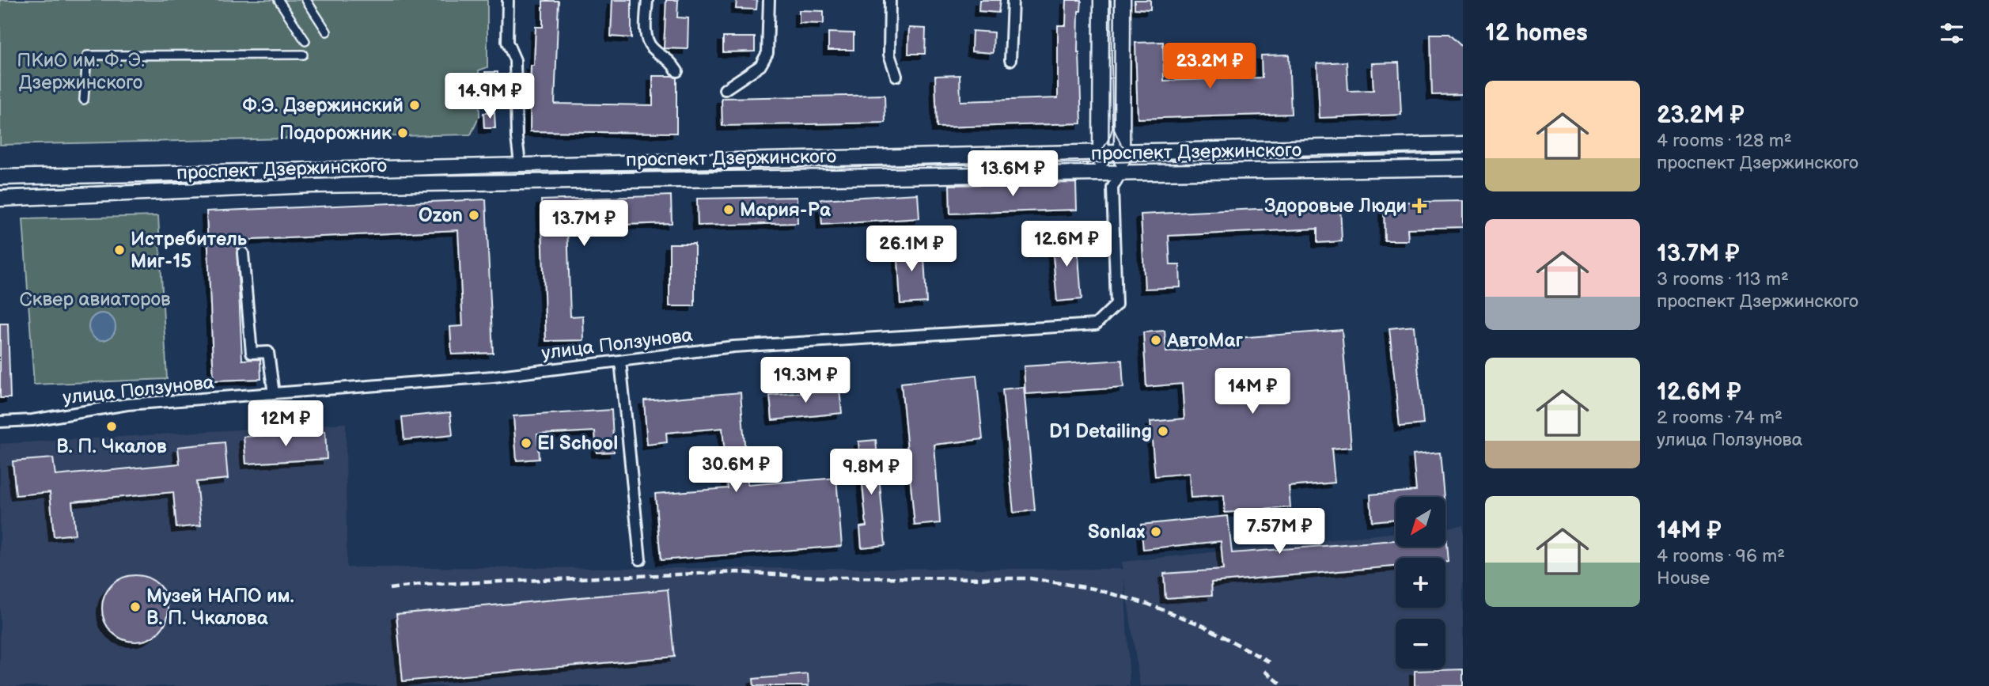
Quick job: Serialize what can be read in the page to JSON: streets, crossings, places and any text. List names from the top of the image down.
{
  "streets": {
    "main road": ["проспект Дзержинского"],
    "street": ["улица Ползунова"]
  },
  "parks": ["ПКиО им. Ф. Э. Дзержинского", "Сквер авиаторов"],
  "places": {
    "other": [
      "Ф.Э. Дзержинский",
      "Подорожник",
      "Мария-Ра",
      "Ozon",
      "Истребитель Миг-15",
      "АвтоМаг",
      "В. П. Чкалов",
      "D1 Detailing",
      "El School",
      "Sonlax",
      "Музей НАПО им. В. П. Чкалова"
    ],
    "health": ["Здоровые Люди"]
  },
  "north": "bottom left",
  "page": {
    "heading": "12 homes",
    "price": [
      "23.2M ₽",
      "14.9M ₽",
      "13.6M ₽",
      "13.7M ₽",
      "12.6M ₽",
      "26.1M ₽",
      "19.3M ₽",
      "14M ₽",
      "12M ₽",
      "30.6M ₽",
      "9.8M ₽",
      "7.57M ₽"
    ],
    "list": [
      {
        "name": "23.2M ₽",
        "note": "4 rooms · 128 m² · проспект Дзержинского"
      },
      {
        "name": "13.7M ₽",
        "note": "3 rooms · 113 m² · проспект Дзержинского"
      },
      {
        "name": "12.6M ₽",
        "note": "2 rooms · 74 m² · улица Ползунова"
      },
      {
        "name": "14M ₽",
        "note": "4 rooms · 96 m² · House"
      }
    ],
    "map_buttons": ["+", "−"]
  }
}
